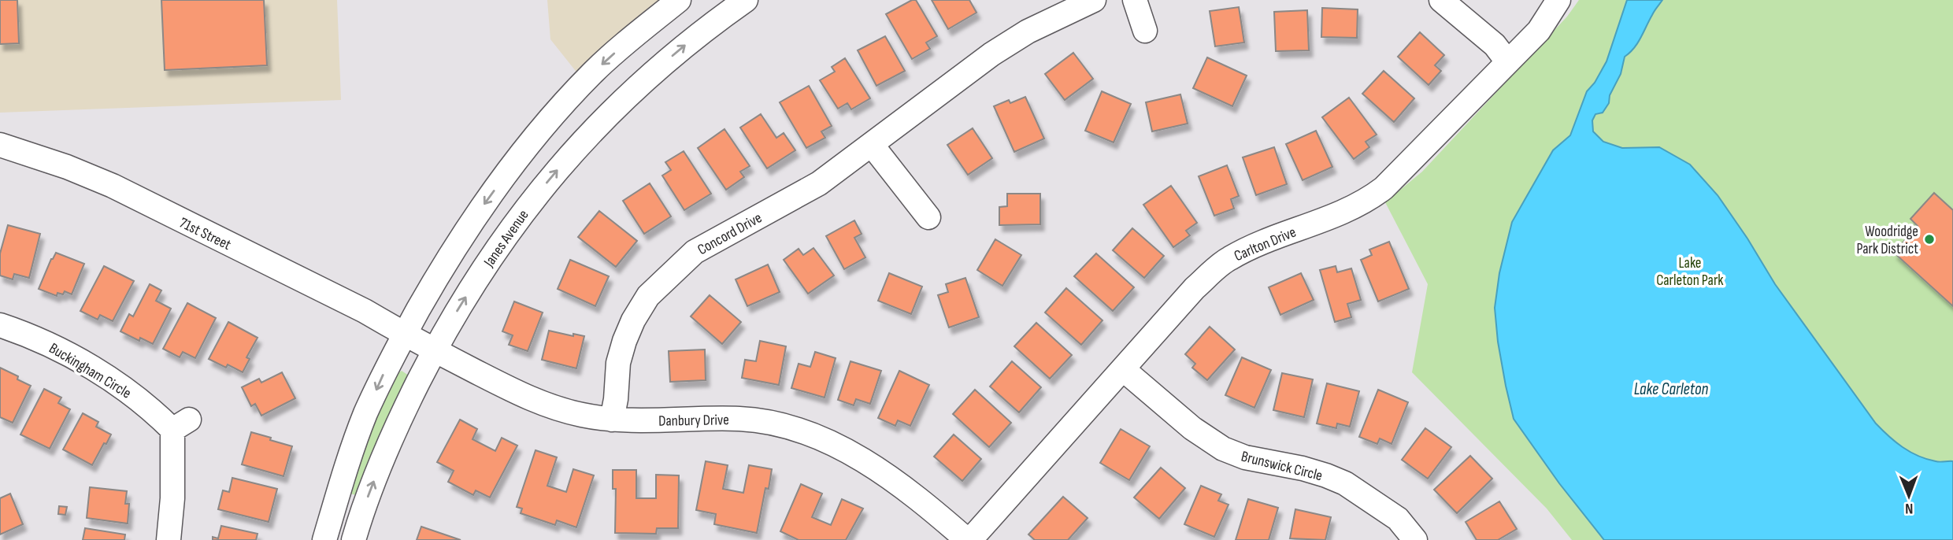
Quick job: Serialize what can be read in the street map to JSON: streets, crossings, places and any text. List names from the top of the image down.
{
  "streets": {
    "street": [
      "71st Street",
      "Concord Drive",
      "Janes Avenue",
      "Carlton Drive",
      "Buckingham Circle",
      "Danbury Drive",
      "Brunswick Circle"
    ]
  },
  "crossings": [
    ["71st Street", "Danbury Drive"],
    ["Concord Drive", "Danbury Drive"],
    ["Janes Avenue", "Danbury Drive"],
    ["Carlton Drive", "Danbury Drive"],
    ["Carlton Drive", "Brunswick Circle"]
  ],
  "water": ["Lake Carleton"],
  "parks": ["Lake Carleton Park"],
  "places": ["Woodridge Park District"],
  "north": "bottom"
}
